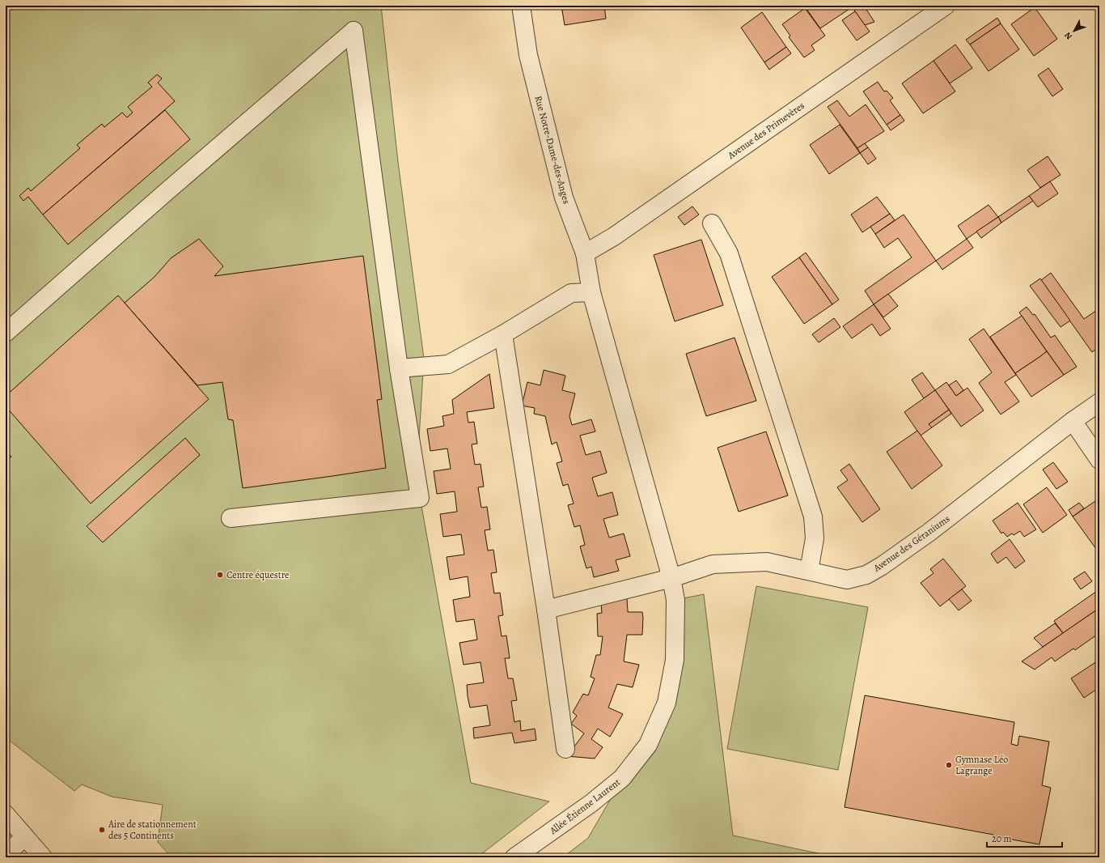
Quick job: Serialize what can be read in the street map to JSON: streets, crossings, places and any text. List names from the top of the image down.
{
  "streets": {
    "street": [
      "Avenue des Primevères",
      "Rue Notre-Dame-des-Anges",
      "Avenue des Géraniums",
      "Allée Étienne Laurent"
    ]
  },
  "crossings": [
    ["Avenue des Primevères", "Rue Notre-Dame-des-Anges"],
    ["Rue Notre-Dame-des-Anges", "Allée Étienne Laurent"],
    ["Avenue des Géraniums", "Allée Étienne Laurent"]
  ],
  "places": ["Centre équestre", "Gymnase Léo Lagrange", "Aire de stationnement des 5 Continents"],
  "scale_bar": "20 m",
  "north": "bottom left"
}
